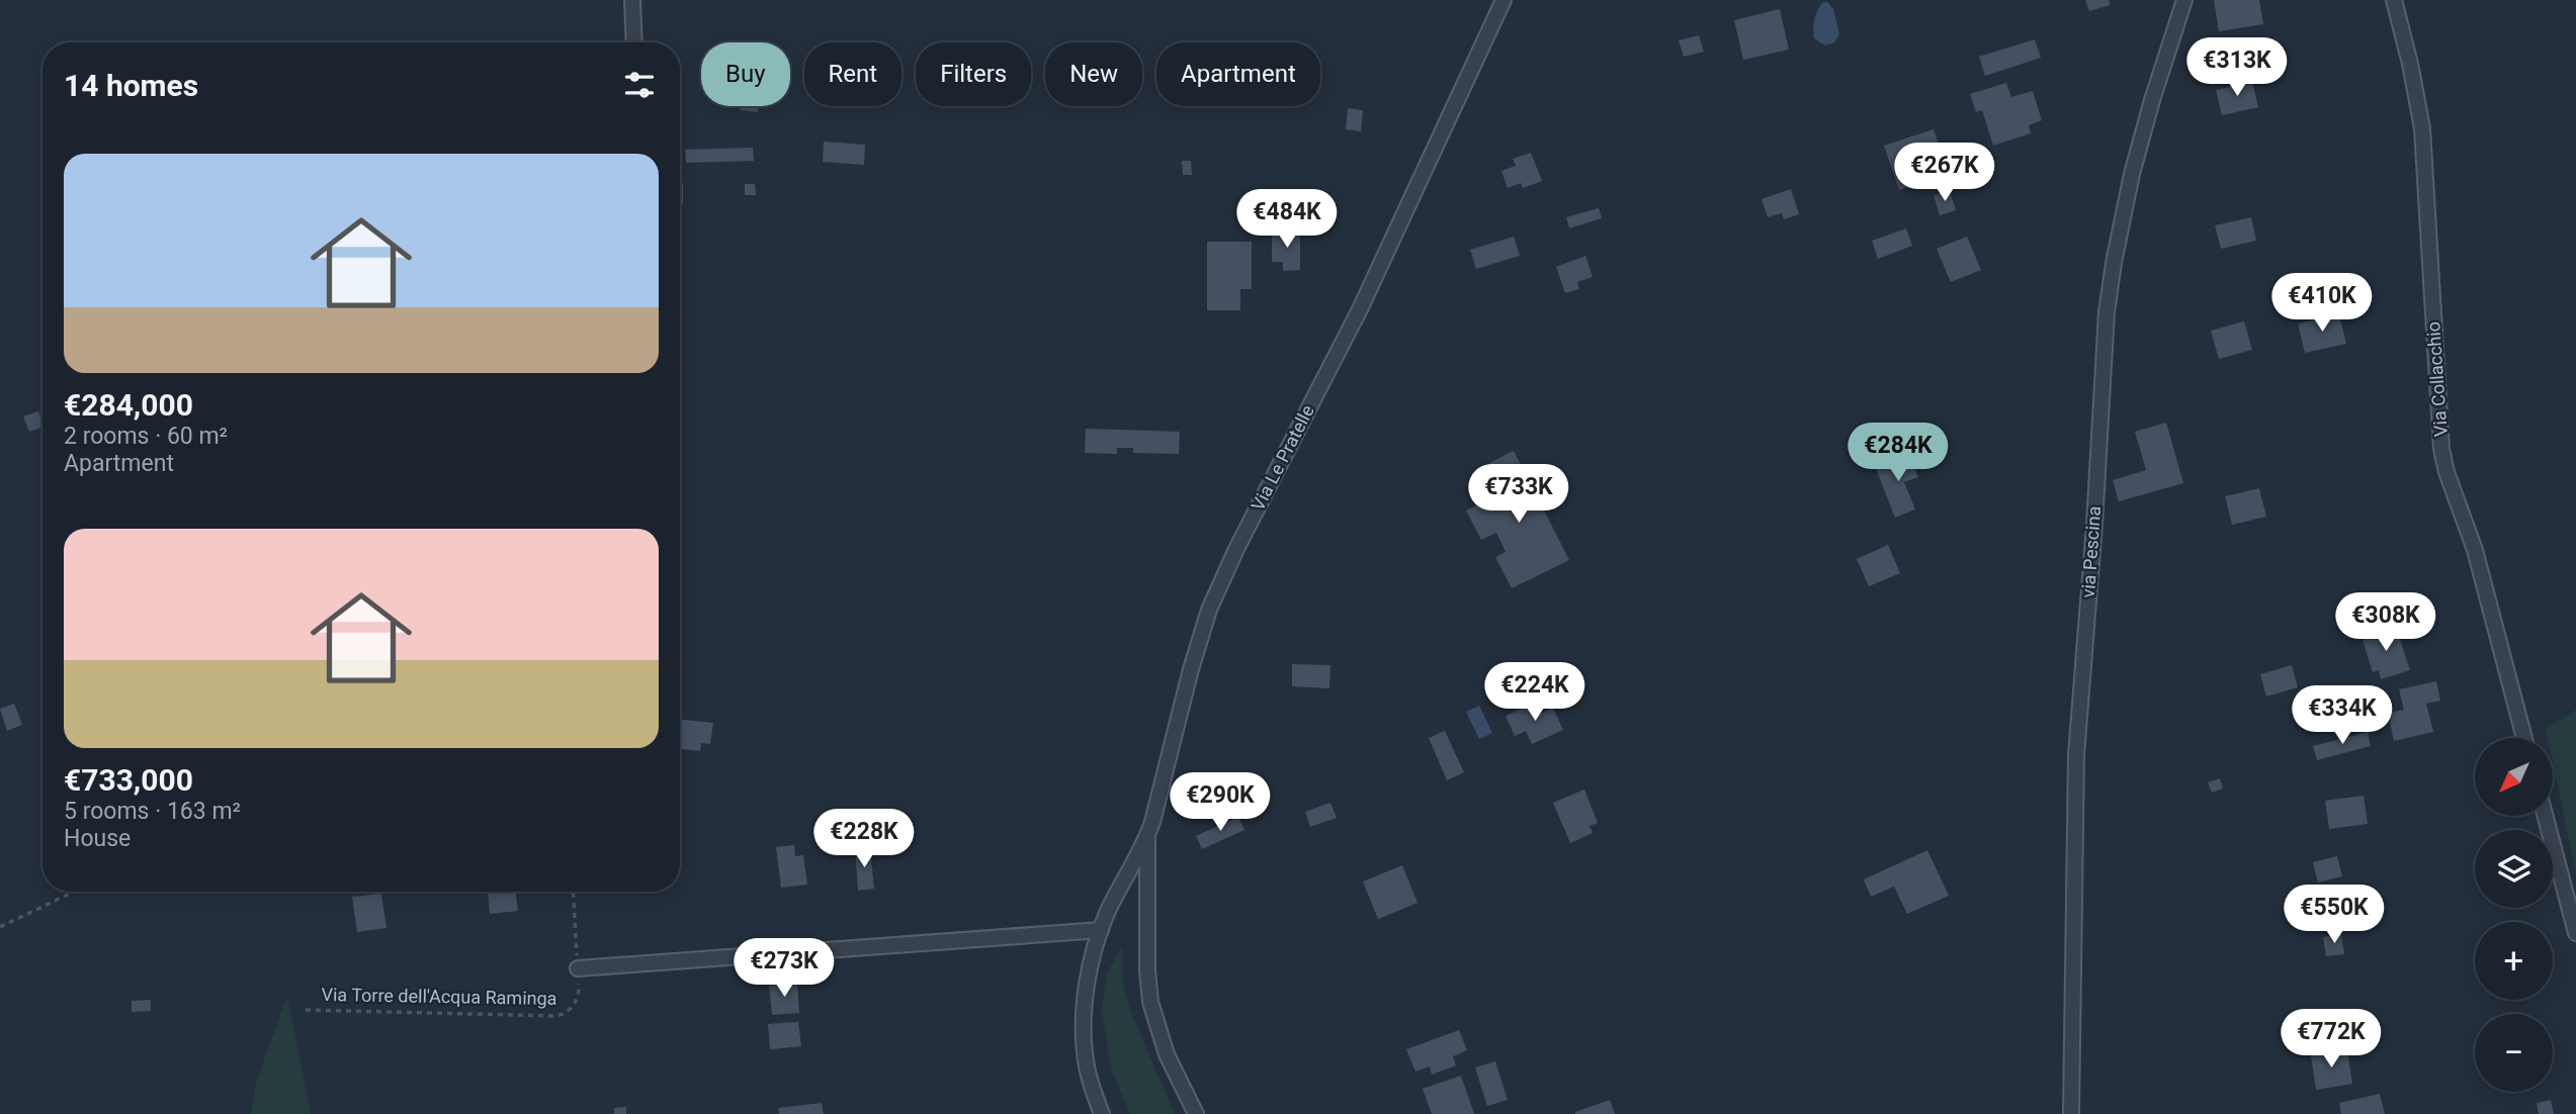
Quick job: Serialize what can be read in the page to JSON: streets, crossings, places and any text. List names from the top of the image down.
{
  "streets": {
    "street": ["Via Collacchio", "Via Le Pratelle", "via Pescina"],
    "path": ["Via Torre dell'Acqua Raminga"]
  },
  "north": "bottom left",
  "page": {
    "price": [
      "€313K",
      "€267K",
      "€484K",
      "€410K",
      "€284K",
      "€733K",
      "€308K",
      "€224K",
      "€334K",
      "€290K",
      "€228K",
      "€550K",
      "€273K",
      "€772K"
    ],
    "chip": [
      "Buy",
      "Rent",
      "Filters",
      "New",
      "Apartment"
    ],
    "heading": "14 homes",
    "list": [
      {
        "name": "€284,000",
        "note": "2 rooms · 60 m² · Apartment"
      },
      {
        "name": "€733,000",
        "note": "5 rooms · 163 m² · House"
      }
    ],
    "map_buttons": ["+", "−"]
  }
}
